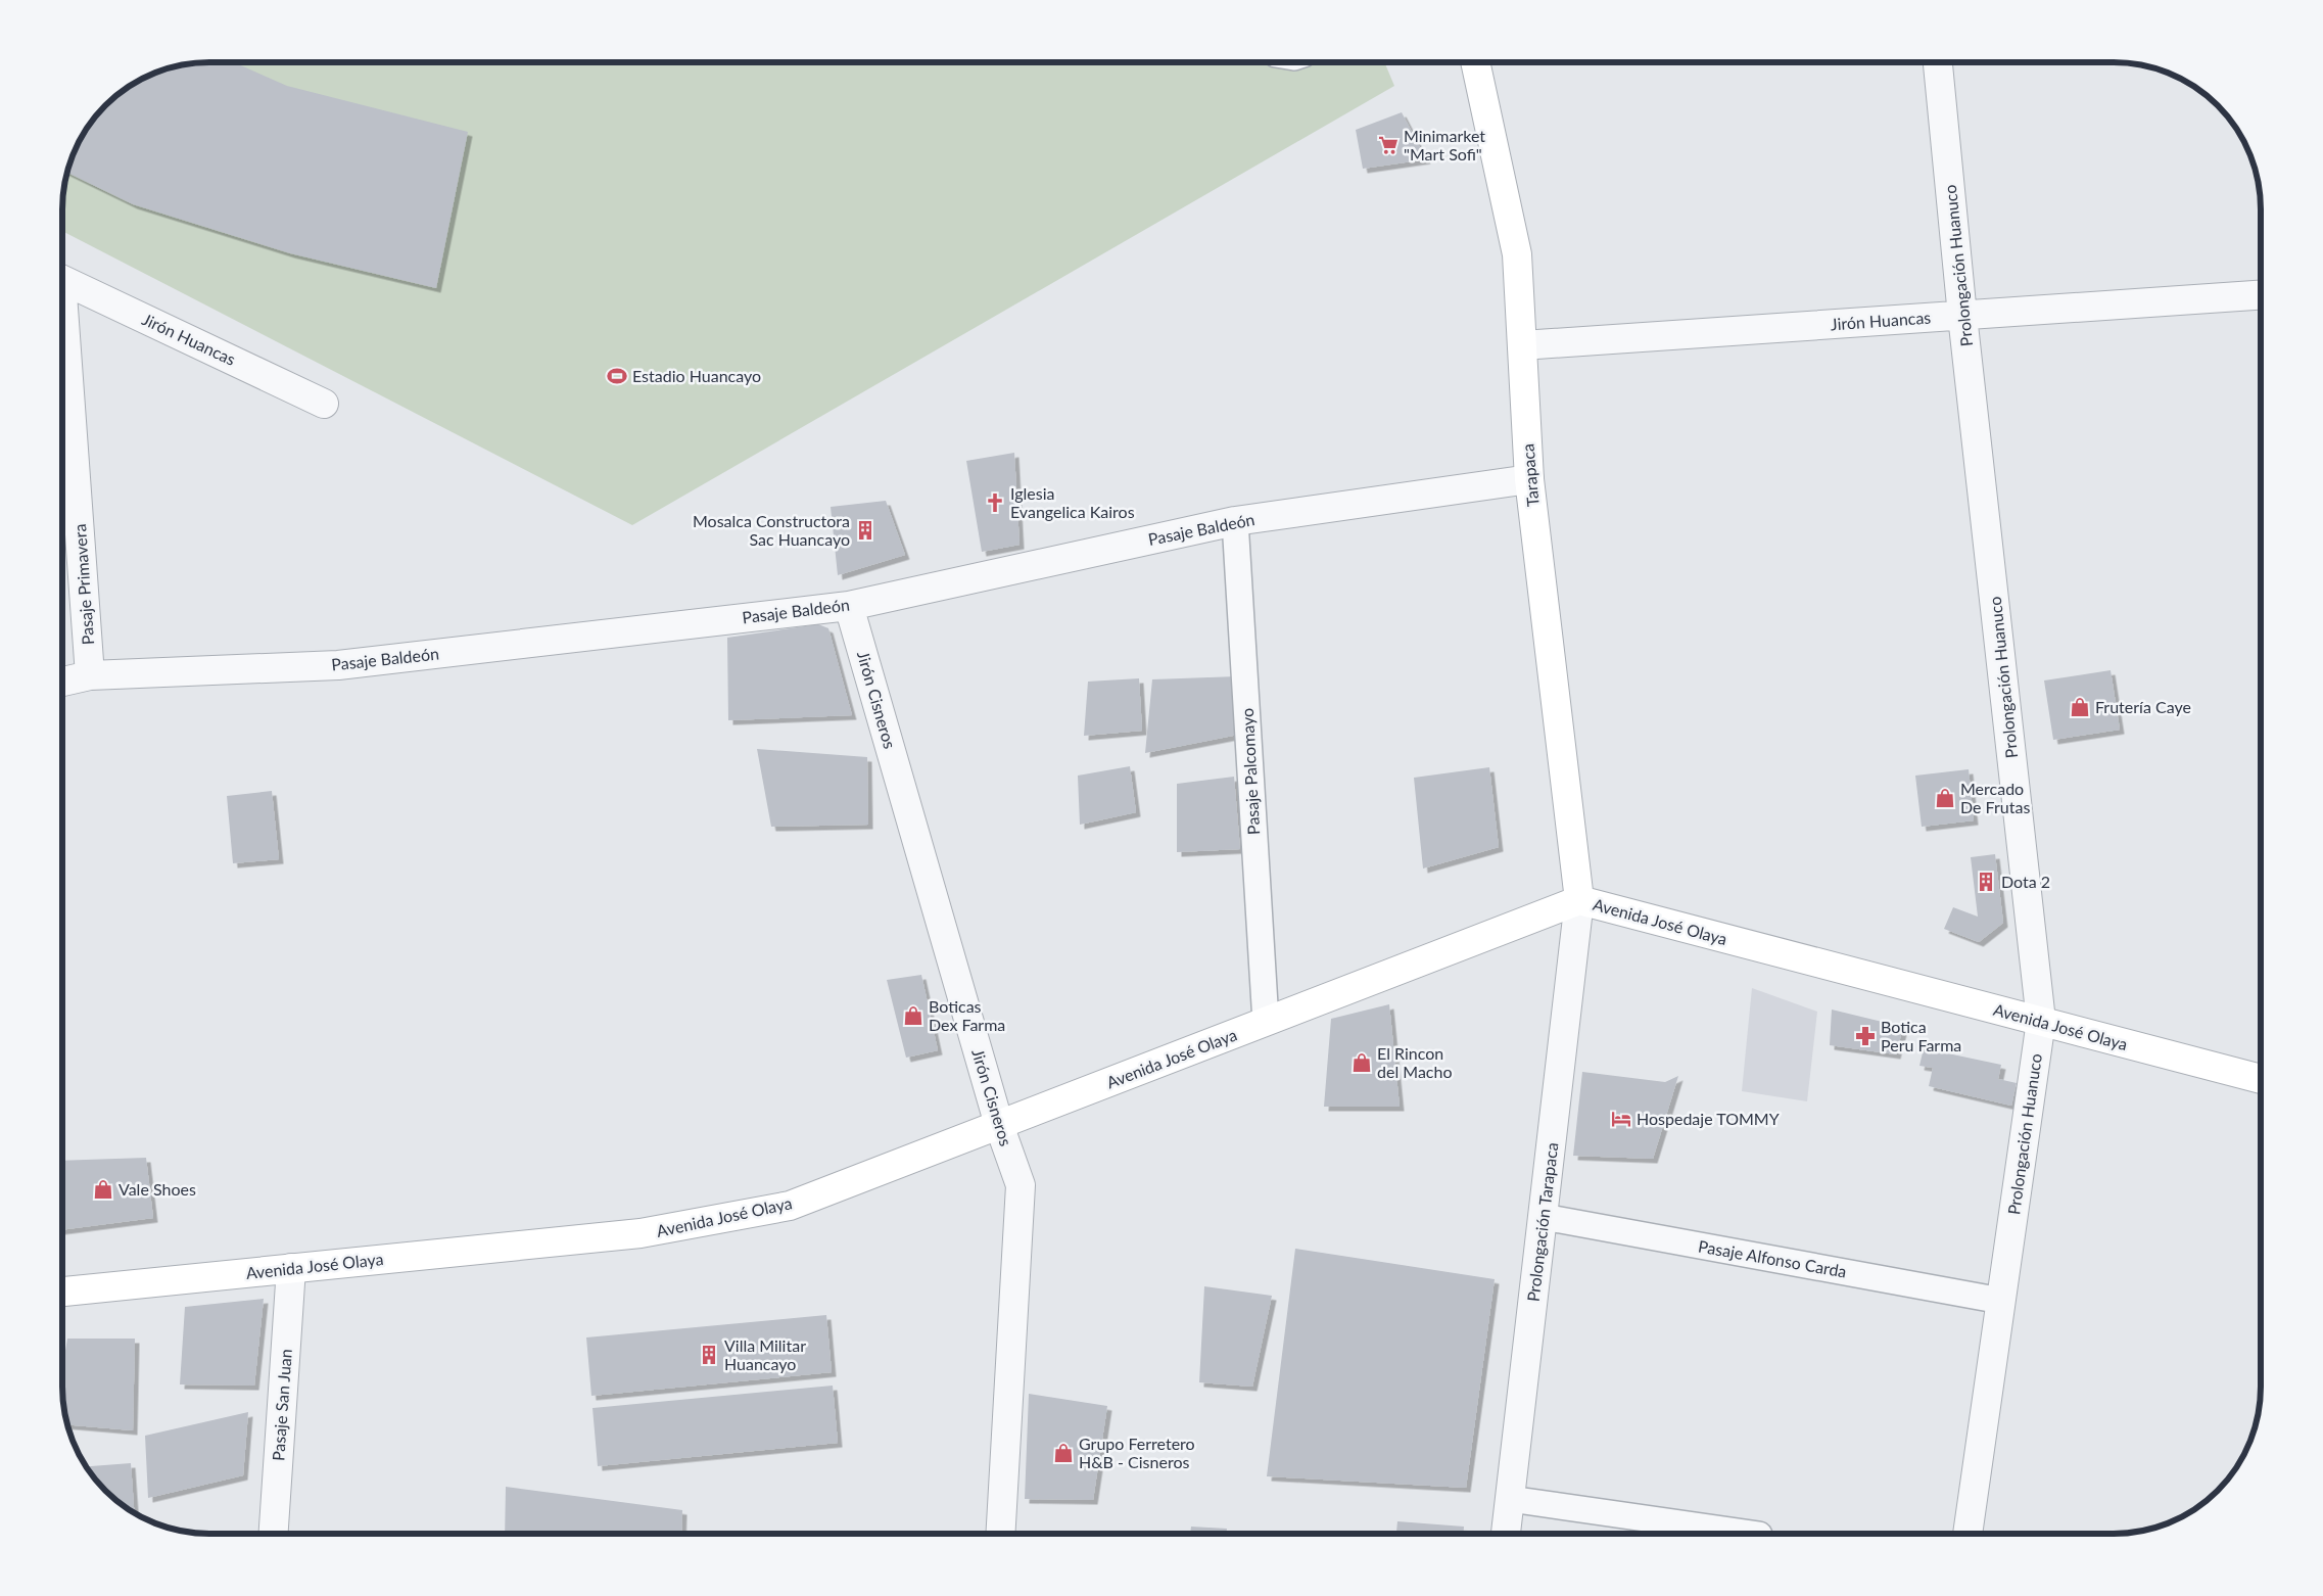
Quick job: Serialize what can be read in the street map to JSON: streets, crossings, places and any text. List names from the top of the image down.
{
  "streets": {
    "street": [
      "Prolongación Huanuco",
      "Jirón Huancas",
      "Tarapaca",
      "Pasaje Baldeón",
      "Pasaje Primavera",
      "Jirón Cisneros",
      "Avenida José Olaya",
      "Prolongación Tarapaca",
      "Pasaje San Juan"
    ],
    "lane": ["Pasaje Palcomayo", "Pasaje Alfonso Carda"]
  },
  "crossings": [
    ["Prolongación Huanuco", "Jirón Huancas"],
    ["Prolongación Huanuco", "Avenida José Olaya"],
    ["Prolongación Huanuco", "Pasaje Alfonso Carda"],
    ["Jirón Huancas", "Tarapaca"],
    ["Tarapaca", "Pasaje Baldeón"],
    ["Tarapaca", "Avenida José Olaya"],
    ["Tarapaca", "Prolongación Tarapaca"],
    ["Pasaje Baldeón", "Pasaje Primavera"],
    ["Pasaje Baldeón", "Jirón Cisneros"],
    ["Pasaje Baldeón", "Pasaje Palcomayo"],
    ["Jirón Cisneros", "Avenida José Olaya"],
    ["Pasaje Palcomayo", "Avenida José Olaya"],
    ["Avenida José Olaya", "Prolongación Tarapaca"],
    ["Avenida José Olaya", "Pasaje San Juan"],
    ["Prolongación Tarapaca", "Pasaje Alfonso Carda"]
  ],
  "places": {
    "supermarket": ["Minimarket \"Mart Sofi\""],
    "sports": ["Estadio Huancayo"],
    "church": ["Iglesia Evangelica Kairos"],
    "building": ["Mosalca Constructora Sac Huancayo", "Dota 2", "Villa Militar Huancayo"],
    "shop": [
      "Frutería Caye",
      "Mercado De Frutas",
      "Boticas Dex Farma",
      "El Rincon del Macho",
      "Vale Shoes",
      "Grupo Ferretero H&B - Cisneros"
    ],
    "pharmacy": ["Botica Peru Farma"],
    "hotel": ["Hospedaje TOMMY"]
  }
}
